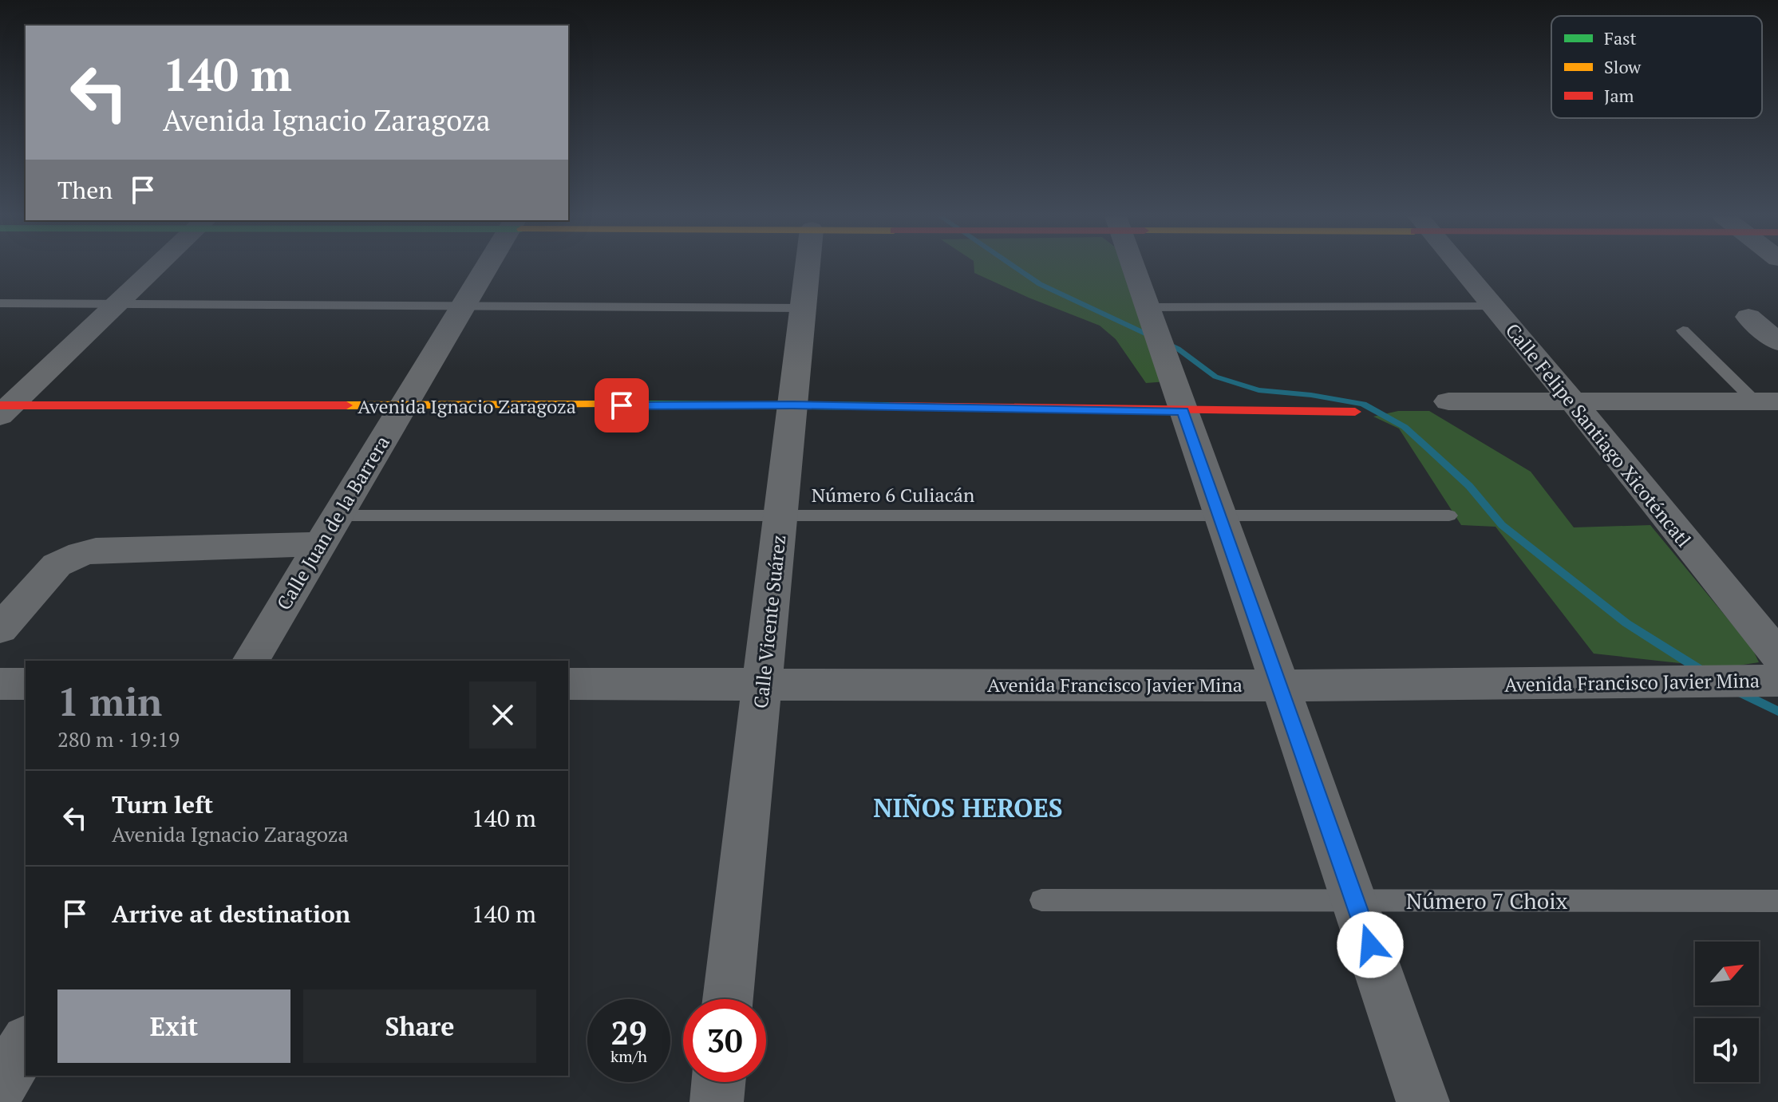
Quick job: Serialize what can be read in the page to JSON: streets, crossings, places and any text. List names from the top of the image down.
{
  "streets": {
    "street": [
      "Avenida Ignacio Zaragoza",
      "Calle Felipe Santiago Xicoténcatl",
      "Calle Juan de la Barrera",
      "Calle Vicente Suárez",
      "Avenida Francisco Javier Mina"
    ],
    "lane": ["Número 6 Culiacán", "Número 7 Choix"]
  },
  "crossings": [
    ["Avenida Ignacio Zaragoza", "Calle Juan de la Barrera"],
    ["Avenida Ignacio Zaragoza", "Calle Vicente Suárez"],
    ["Número 6 Culiacán", "Calle Juan de la Barrera"],
    ["Número 6 Culiacán", "Calle Vicente Suárez"],
    ["Calle Vicente Suárez", "Avenida Francisco Javier Mina"]
  ],
  "districts": ["NIÑOS HEROES"],
  "legend": ["Fast", "Slow", "Jam"],
  "north": "top right",
  "page": {
    "turn": ["140 m", "Avenida Ignacio Zaragoza"],
    "then": "Then",
    "heading": ["1 min", "280 m · 19:19"],
    "list": [
      {
        "name": "Turn left",
        "note": "Avenida Ignacio Zaragoza",
        "value": "140 m"
      },
      {
        "name": "Arrive at destination",
        "value": "140 m"
      }
    ],
    "buttons": ["Exit", "Share"],
    "speed": "29 km/h",
    "limit": "30"
  }
}
